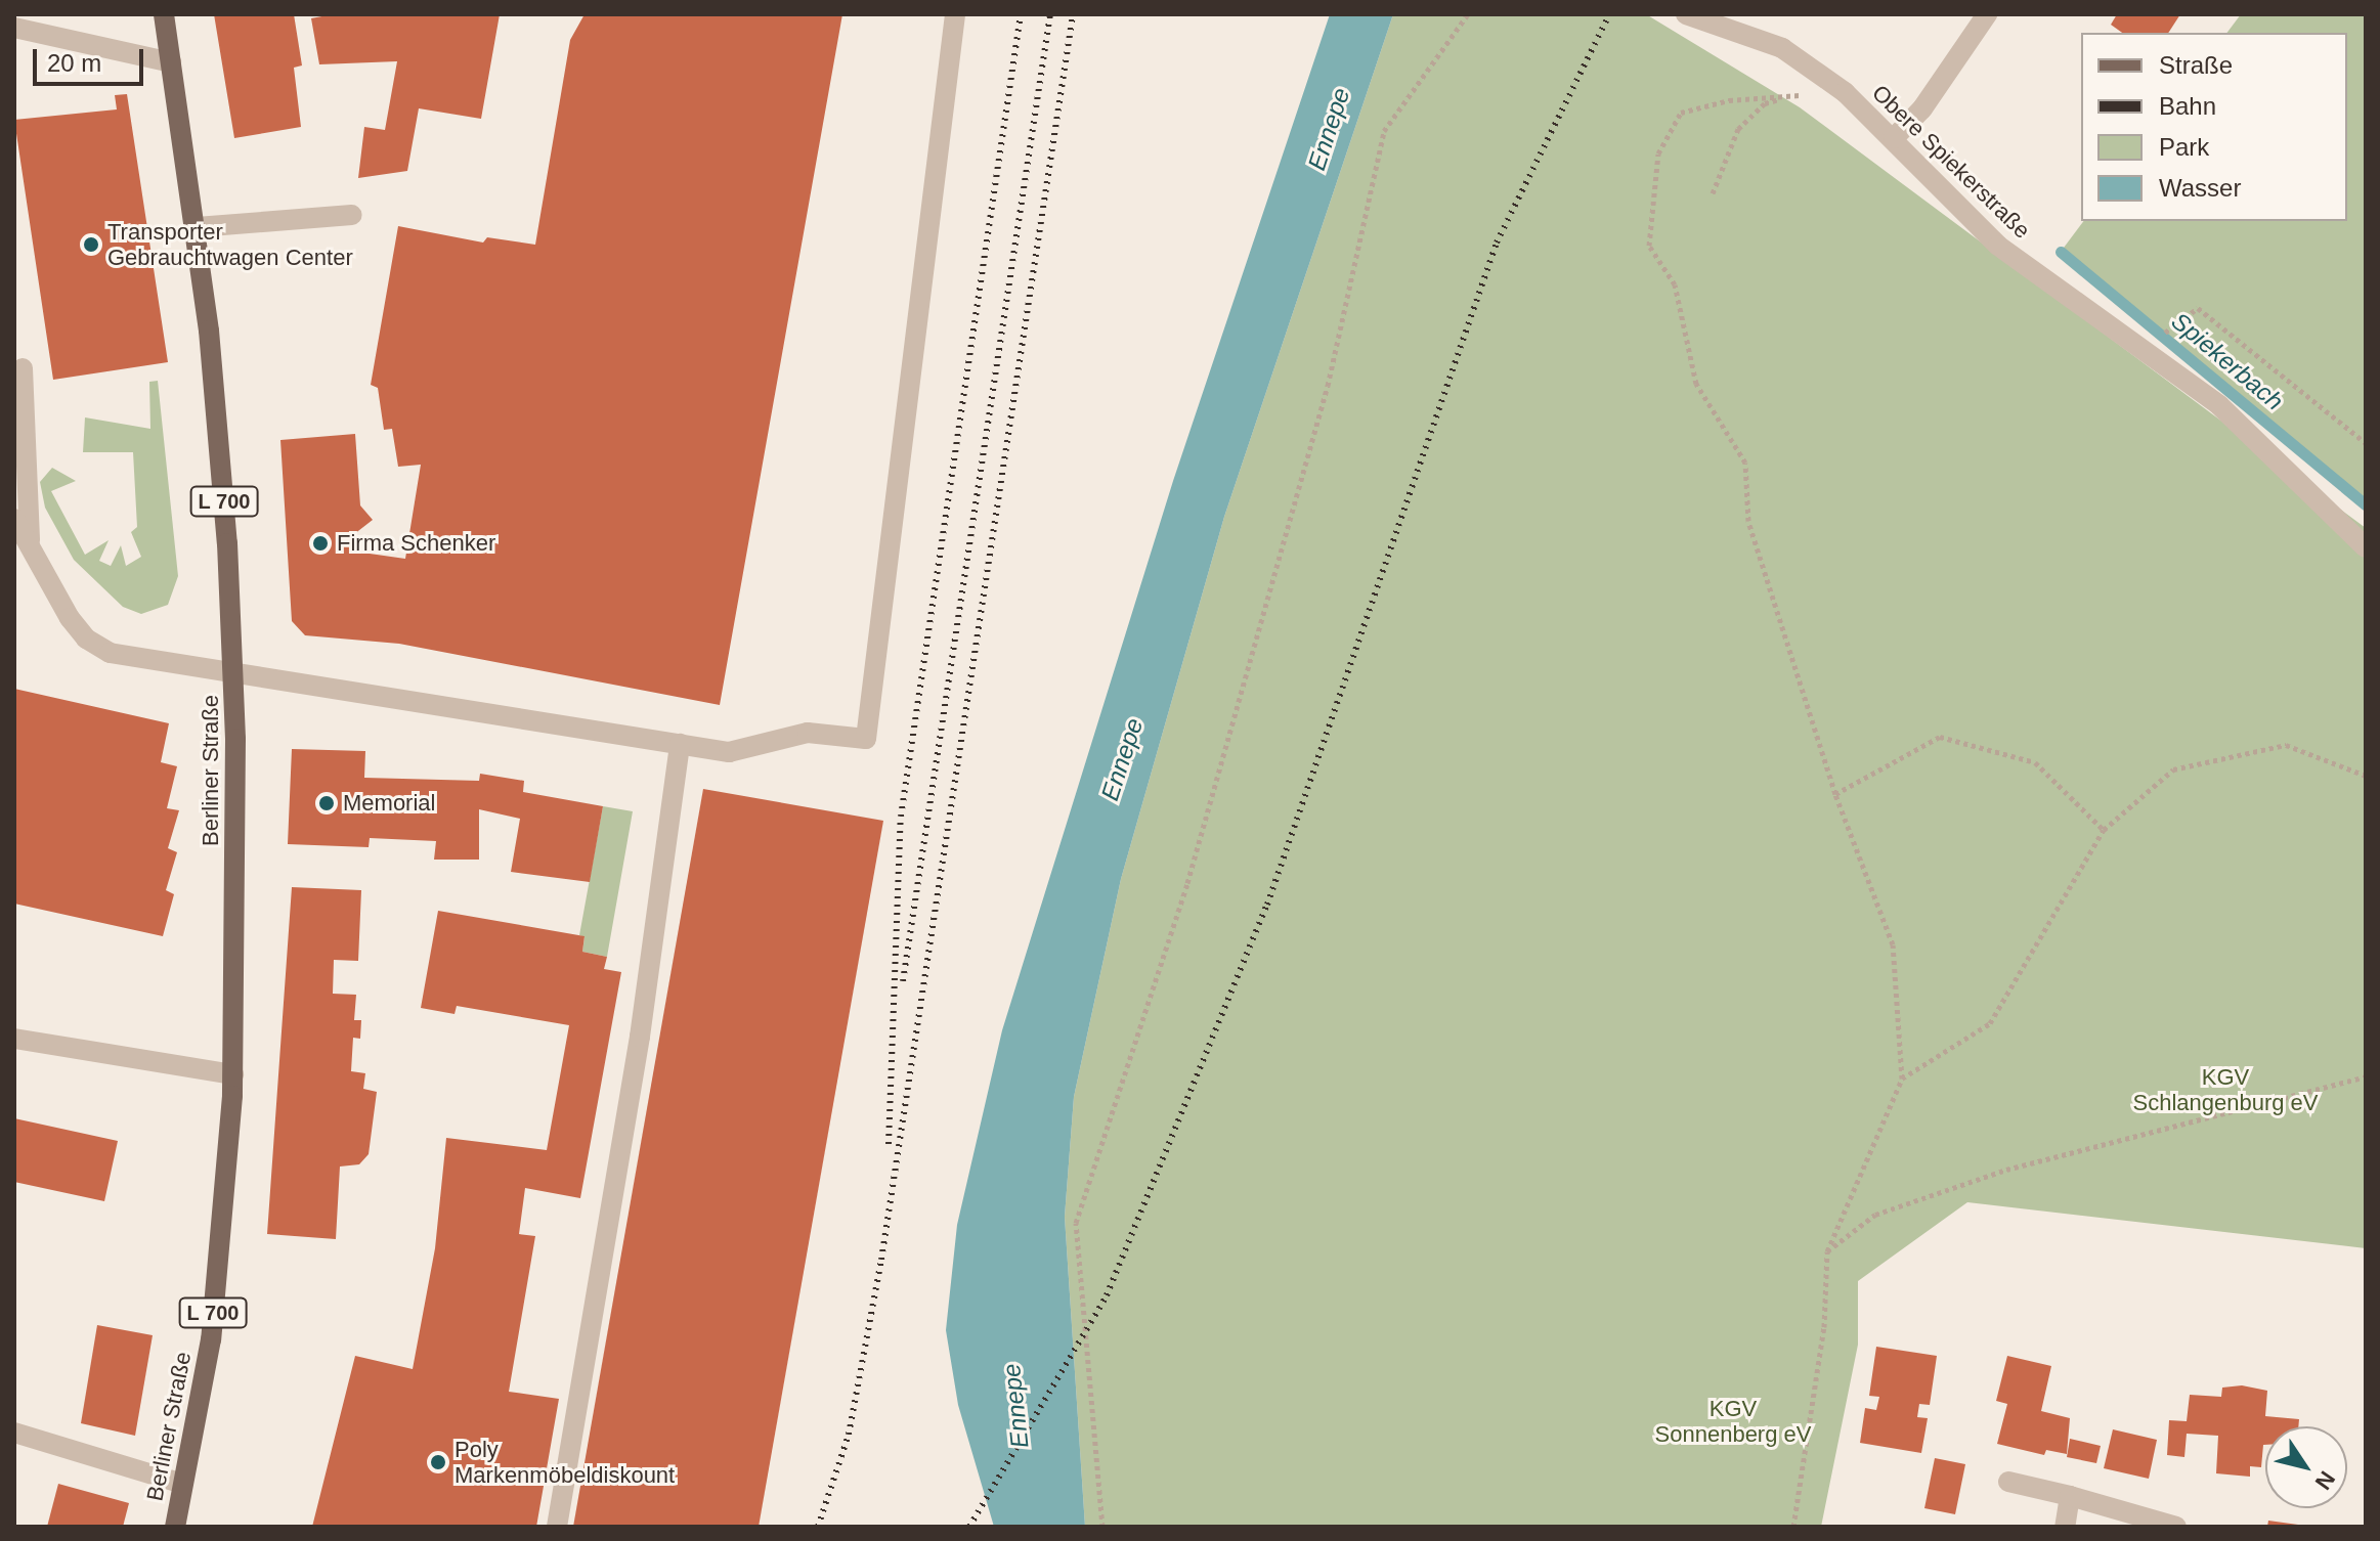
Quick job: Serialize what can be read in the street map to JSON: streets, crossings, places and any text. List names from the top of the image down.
{
  "streets": {
    "main road": ["L 700", "Berliner Straße"],
    "street": ["Obere Spiekerstraße"]
  },
  "water": ["Ennepe", "Spiekerbach"],
  "parks": ["KGV Schlangenburg eV", "KGV Sonnenberg eV"],
  "places": [
    "Transporter Gebrauchtwagen Center",
    "Firma Schenker",
    "Memorial",
    "Poly Markenmöbeldiskount"
  ],
  "legend": [
    "Straße",
    "Bahn",
    "Park",
    "Wasser"
  ],
  "scale_bar": "20 m",
  "north": "bottom right"
}
